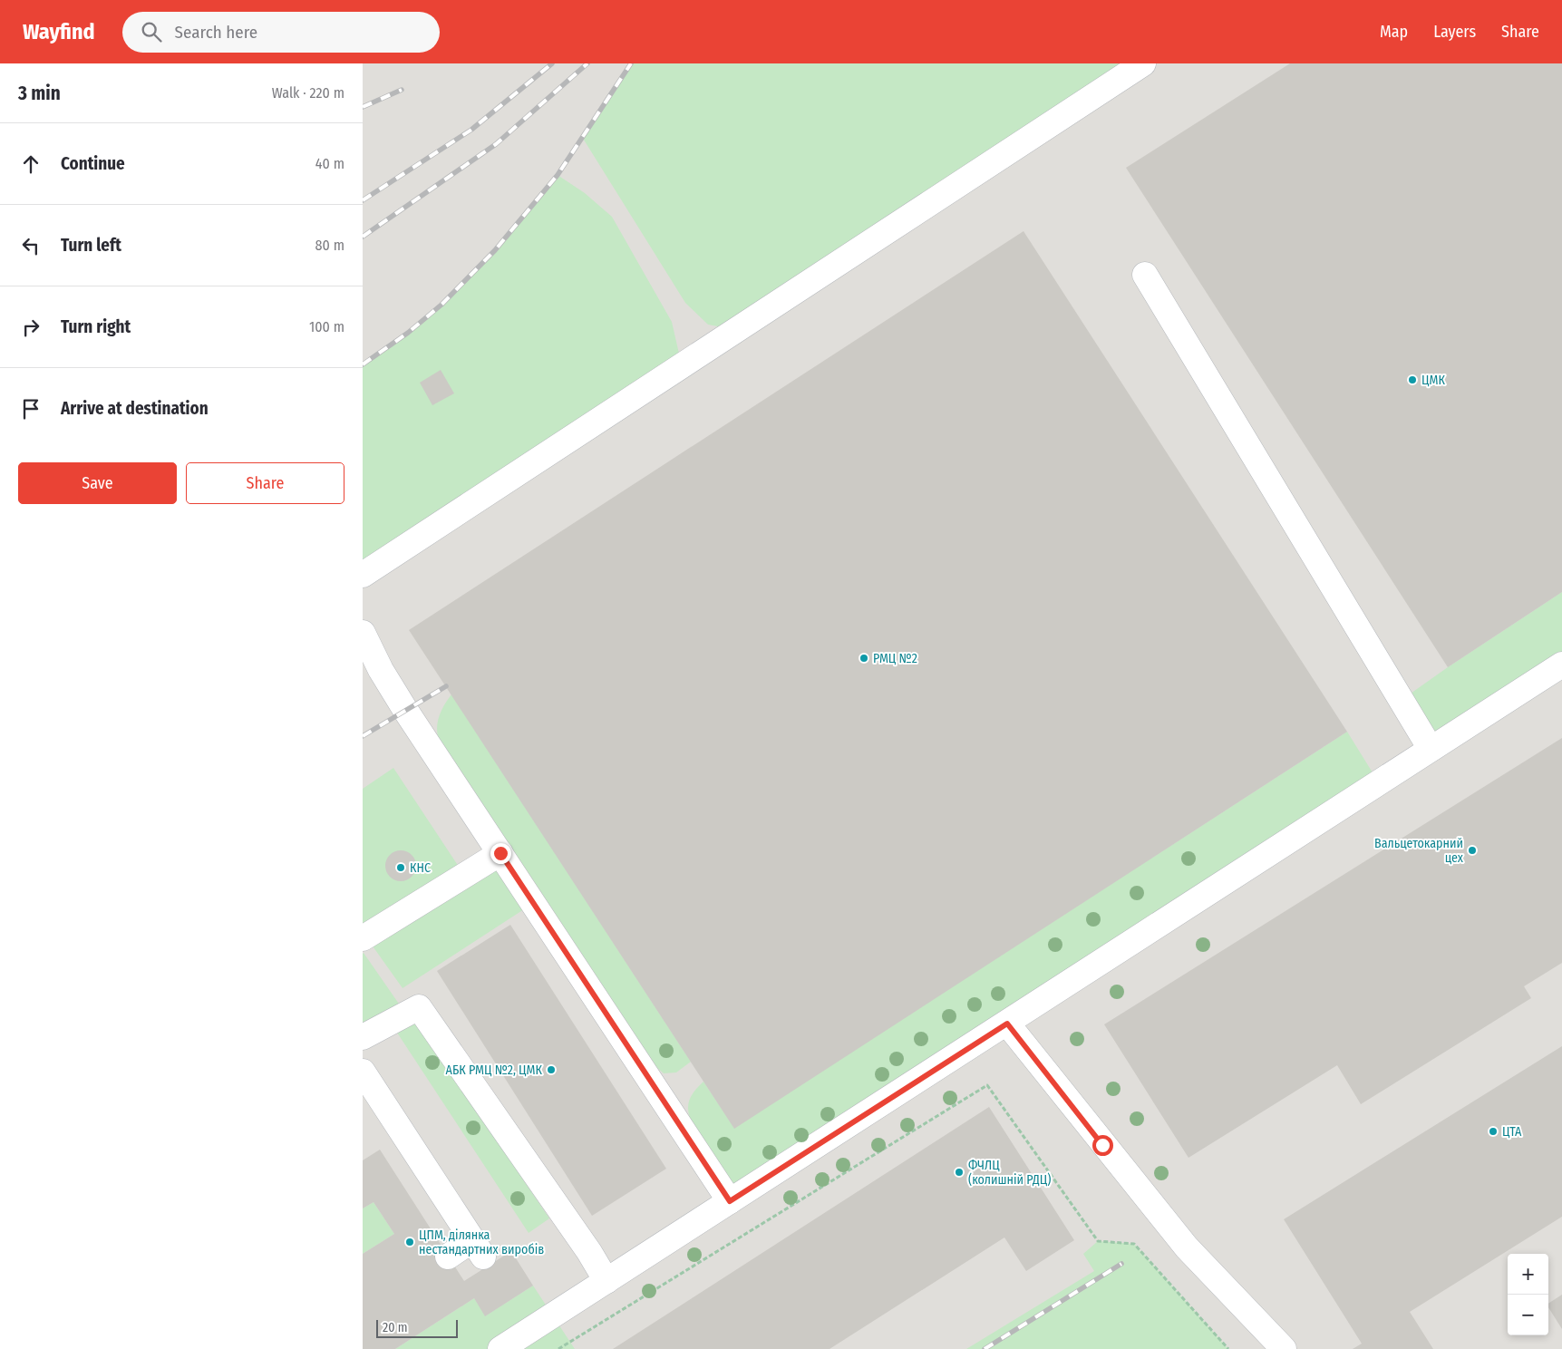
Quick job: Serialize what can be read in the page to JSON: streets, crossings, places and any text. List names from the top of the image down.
{
  "places": [
    "ЦМК",
    "РМЦ №2",
    "Вальцетокарний цех",
    "КНС",
    "АБК РМЦ №2, ЦМК",
    "ЦТА",
    "ФЧЛЦ (колишній РДЦ)",
    "ЦПМ, ділянка нестандартних виробів"
  ],
  "scale_bar": "20 m",
  "page": {
    "header": "Wayfind",
    "search": "Search here",
    "nav": ["Map", "Layers", "Share"],
    "heading": ["3 min", "Walk · 220 m"],
    "list": [
      ["Continue", "40 m"],
      ["Turn left", "80 m"],
      ["Turn right", "100 m"],
      "Arrive at destination"
    ],
    "buttons": ["Save", "Share"],
    "map_buttons": ["+", "−"],
    "scale": "20 m"
  }
}
